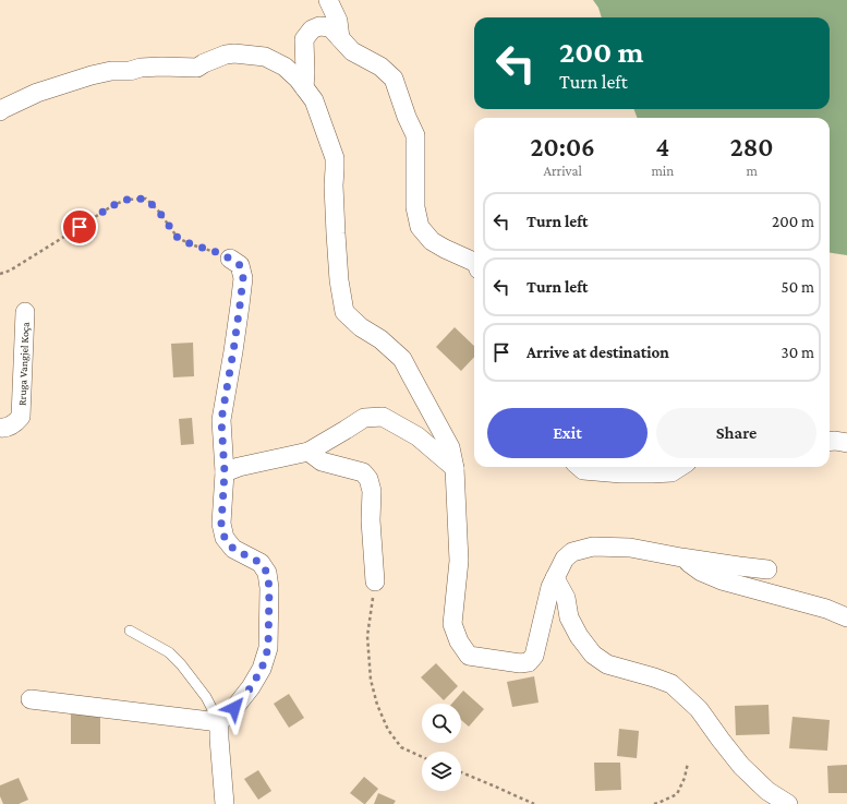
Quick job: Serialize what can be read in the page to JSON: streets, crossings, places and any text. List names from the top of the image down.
{
  "streets": {
    "street": ["Rruga Vangjel Koça"]
  },
  "page": {
    "turn": ["200 m", "Turn left"],
    "eta": [
      "20:06",
      "Arrival",
      "4",
      "min",
      "280",
      "m"
    ],
    "list": [
      {
        "name": "Turn left",
        "value": "200 m"
      },
      {
        "name": "Turn left",
        "value": "50 m"
      },
      {
        "name": "Arrive at destination",
        "value": "30 m"
      }
    ],
    "buttons": ["Exit", "Share"]
  }
}
